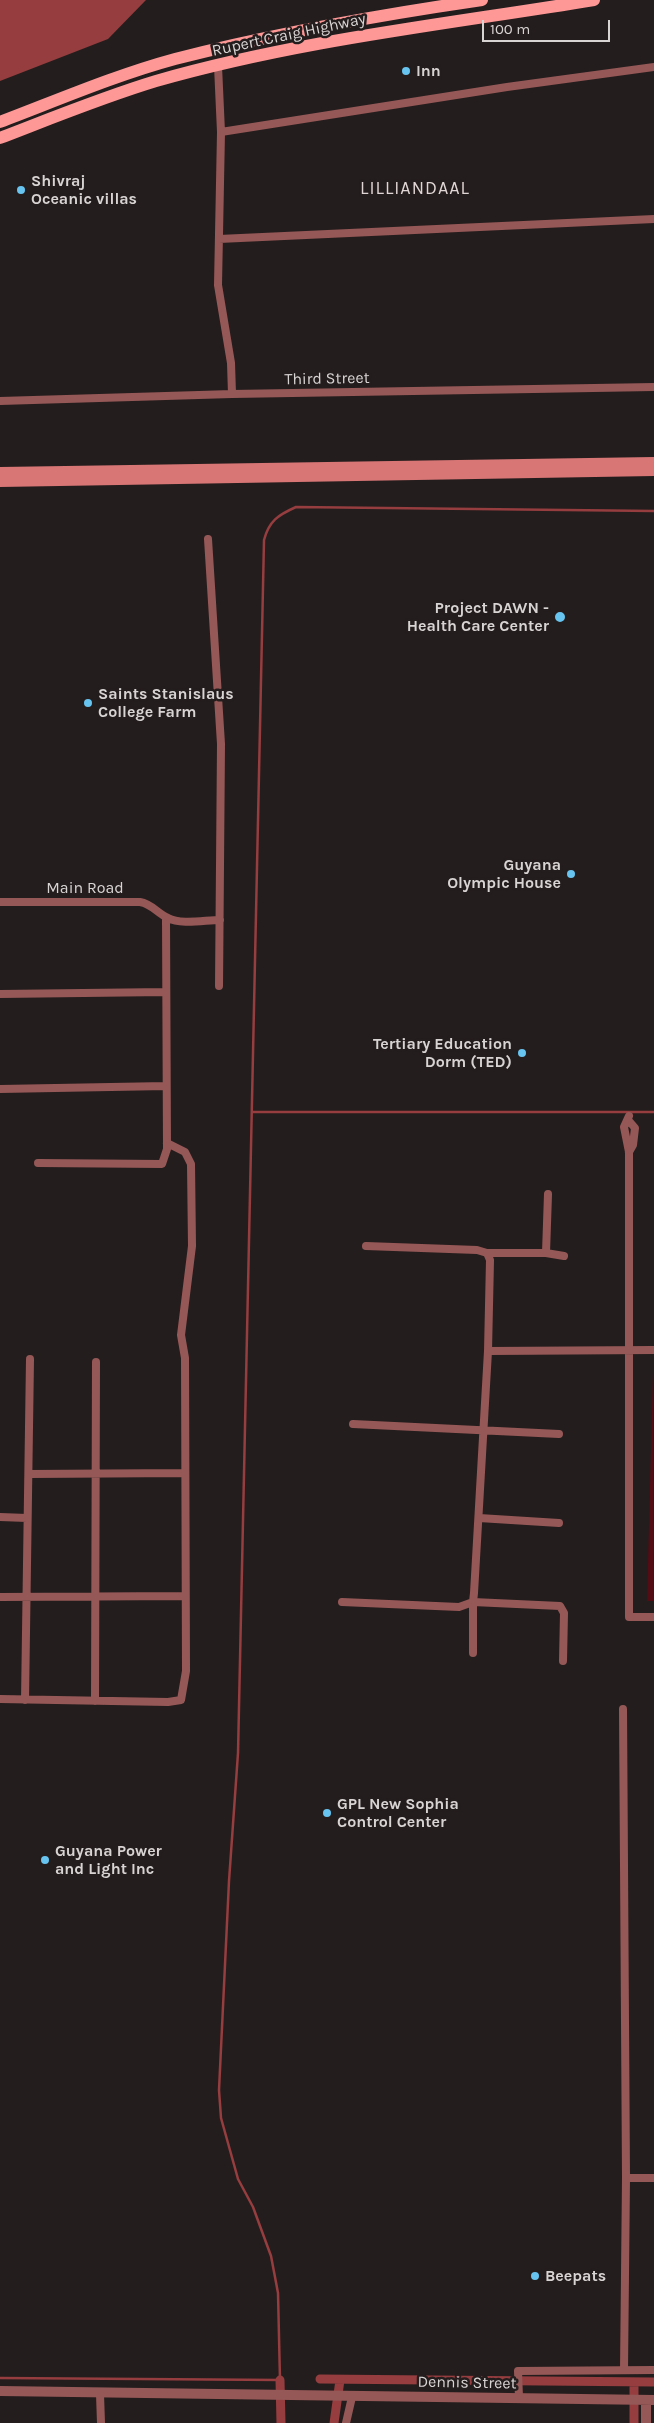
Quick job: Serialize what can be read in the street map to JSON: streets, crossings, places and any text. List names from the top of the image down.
{
  "streets": {
    "main road": ["Rupert Craig Highway"],
    "street": ["Third Street", "Main Road", "Dennis Street"]
  },
  "districts": ["LILLIANDAAL"],
  "places": [
    "Inn",
    "Shivraj Oceanic villas",
    "Project DAWN - Health Care Center",
    "Saints Stanislaus College Farm",
    "Guyana Olympic House",
    "Tertiary Education Dorm (TED)",
    "GPL New Sophia Control Center",
    "Guyana Power and Light Inc",
    "Beepats"
  ],
  "scale_bar": "100 m"
}
